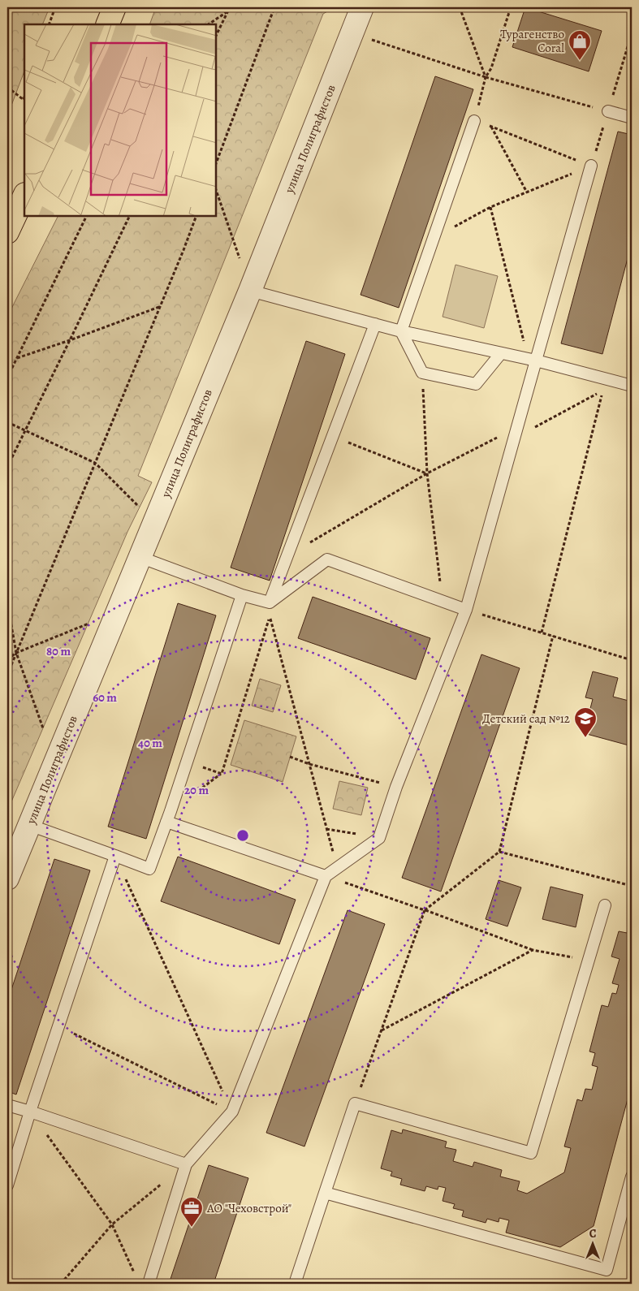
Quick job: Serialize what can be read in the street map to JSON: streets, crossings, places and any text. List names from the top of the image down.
{
  "streets": {
    "street": ["улица Полиграфистов"]
  },
  "places": {
    "shop": ["Турагенство Coral"],
    "school or university": ["Детский сад №12"],
    "office": ["АО \"Чеховстрой\""]
  },
  "north": "top",
  "rings": [
    "80 m",
    "60 m",
    "40 m",
    "20 m"
  ]
}
